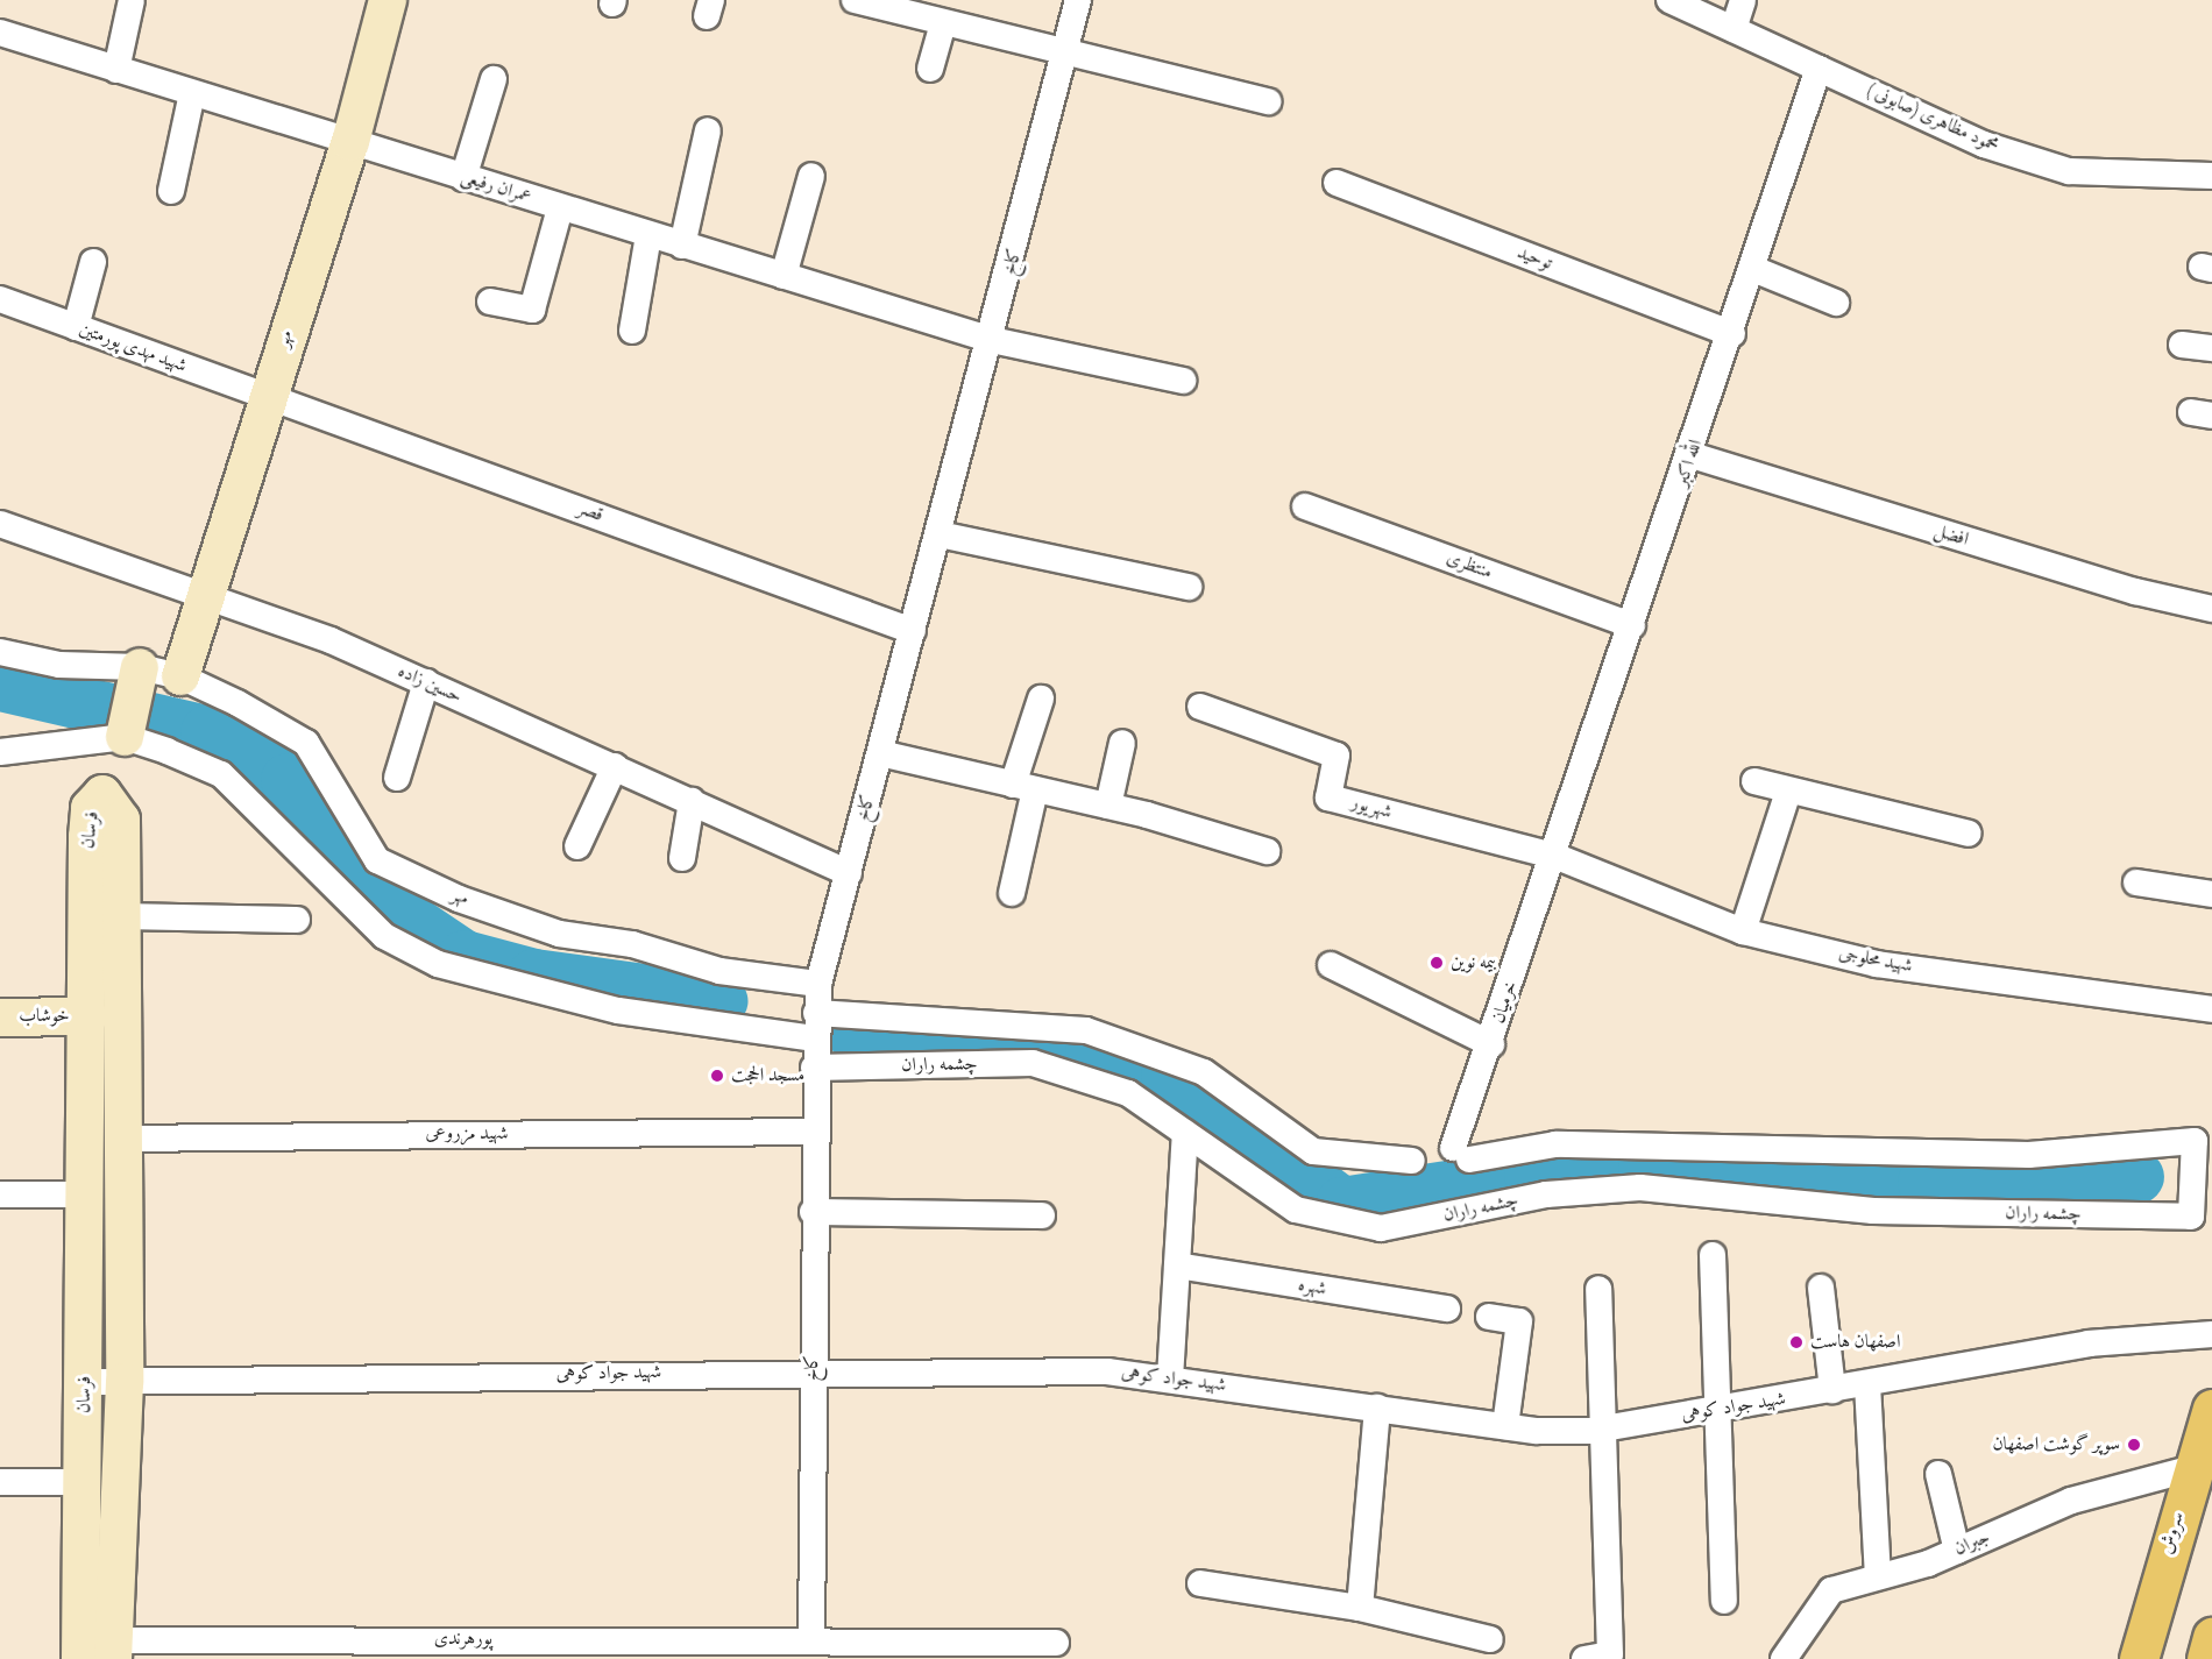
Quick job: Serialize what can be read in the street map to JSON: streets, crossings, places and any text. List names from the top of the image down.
{
  "streets": {
    "main road": ["سروش"],
    "street": [
      "محمود مظاهری (صابونی )",
      "عمران رفیعی",
      "توحید",
      "کاخ",
      "مهر",
      "شهید مهدی پورمتین",
      "الله اکبر",
      "قصر",
      "افضل",
      "منتظری",
      "حسین زاده",
      "شهریور",
      "فرسان",
      "شهید محلوجی",
      "خرمیان",
      "خوشاب",
      "چشمه راران",
      "شهید مزروعی",
      "شهره",
      "شهید جواد کوهی",
      "جبران",
      "پورهرندی"
    ]
  },
  "crossings": [
    ["محمود مظاهری (صابونی )", "الله اکبر"],
    ["عمران رفیعی", "کاخ"],
    ["عمران رفیعی", "مهر"],
    ["توحید", "الله اکبر"],
    ["کاخ", "مهر"],
    ["کاخ", "قصر"],
    ["کاخ", "حسین زاده"],
    ["کاخ", "چشمه راران"],
    ["کاخ", "شهید مزروعی"],
    ["کاخ", "شهید جواد کوهی"],
    ["کاخ", "پورهرندی"],
    ["مهر", "شهید مهدی پورمتین"],
    ["مهر", "قصر"],
    ["مهر", "حسین زاده"],
    ["شهید مهدی پورمتین", "قصر"],
    ["الله اکبر", "افضل"],
    ["الله اکبر", "منتظری"],
    ["الله اکبر", "شهریور"],
    ["الله اکبر", "شهید محلوجی"],
    ["الله اکبر", "خرمیان"],
    ["شهریور", "شهید محلوجی"],
    ["شهریور", "خرمیان"],
    ["فرسان", "خوشاب"],
    ["فرسان", "شهید مزروعی"],
    ["فرسان", "شهید جواد کوهی"],
    ["فرسان", "پورهرندی"],
    ["شهید محلوجی", "خرمیان"],
    ["خرمیان", "چشمه راران"],
    ["سروش", "جبران"]
  ],
  "places": [
    "بیمه نوین",
    "مسجد الحجت",
    "اصفهان هاست",
    "سوپر گوشت اصفهان"
  ]
}
